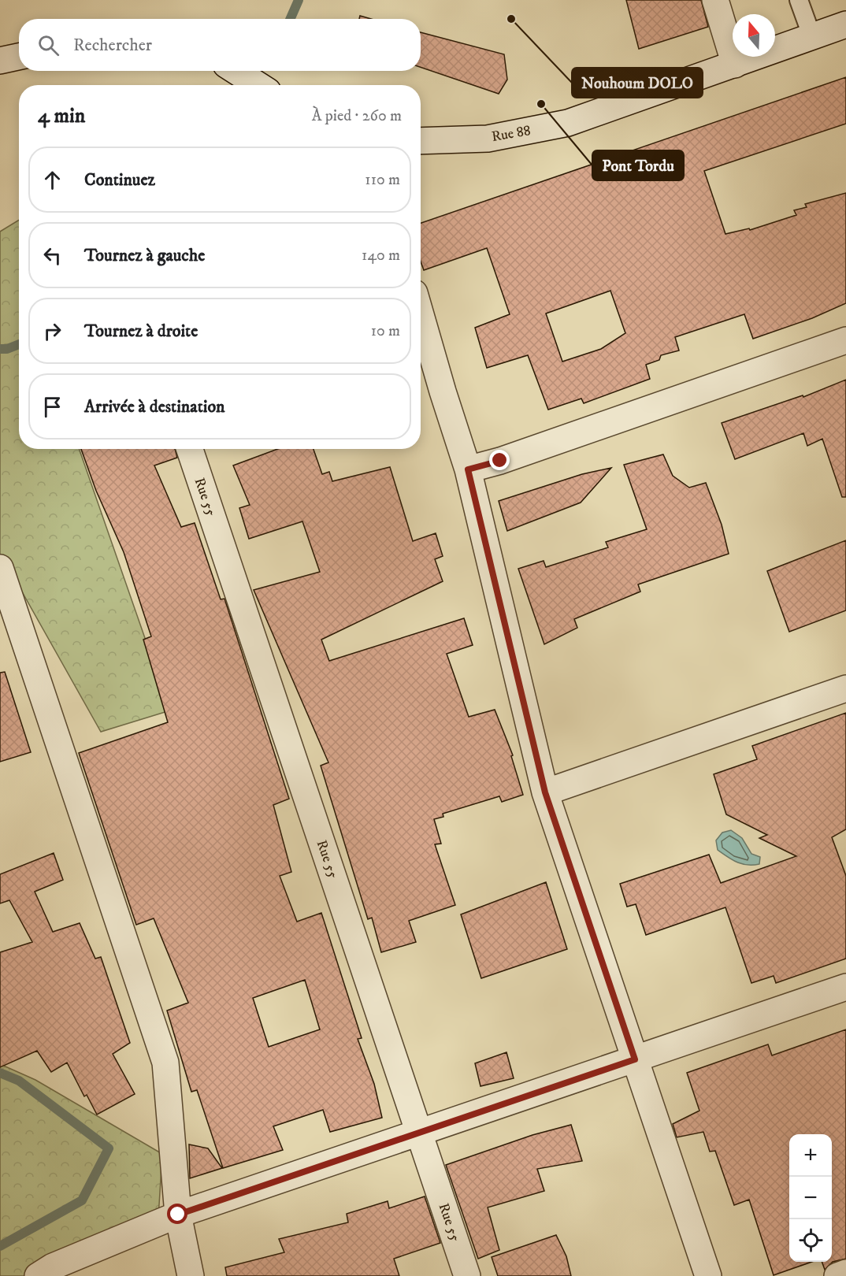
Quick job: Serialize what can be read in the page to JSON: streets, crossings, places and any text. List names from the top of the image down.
{
  "streets": {
    "street": ["Rue 88", "Rue 55"]
  },
  "places": ["Nouhoum DOLO", "Pont Tordu"],
  "north": "top",
  "page": {
    "search": "Rechercher",
    "heading": ["4 min", "À pied · 260 m"],
    "list": [
      ["Continuez", "110 m"],
      ["Tournez à gauche", "140 m"],
      ["Tournez à droite", "10 m"],
      "Arrivée à destination"
    ],
    "map_buttons": ["+", "−"]
  }
}
